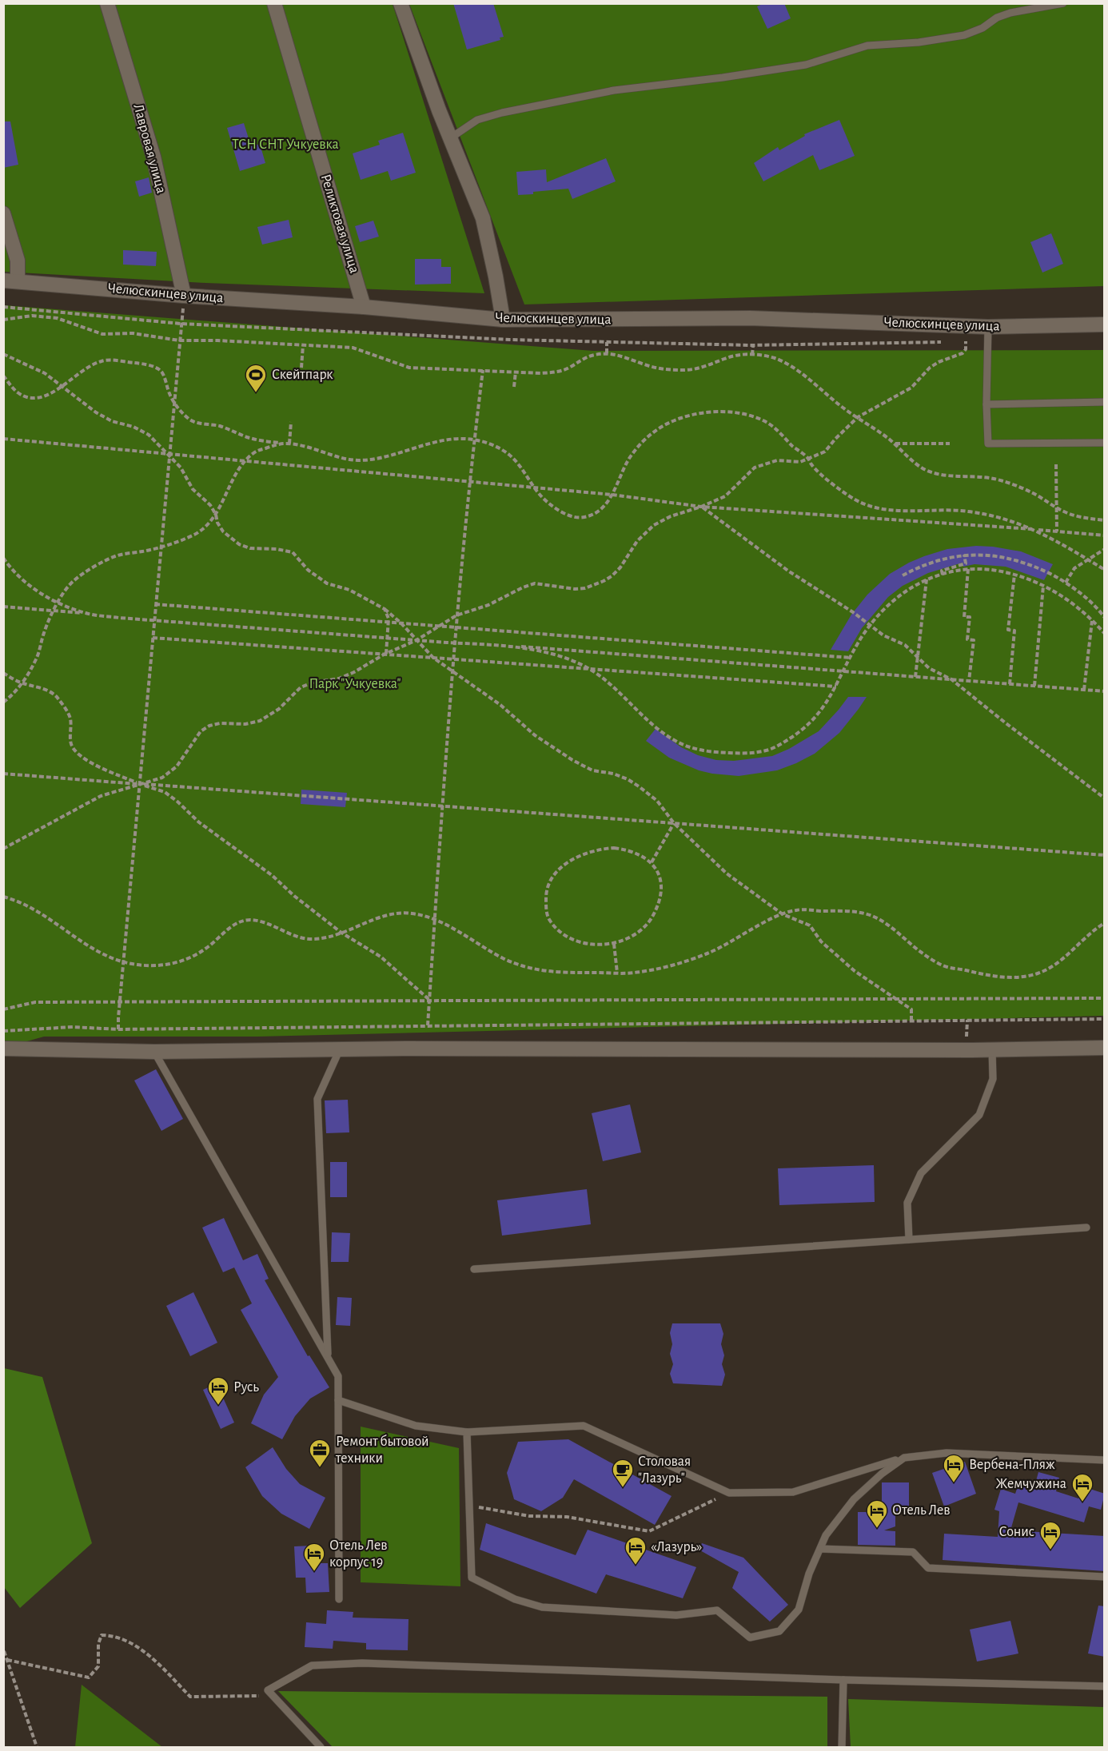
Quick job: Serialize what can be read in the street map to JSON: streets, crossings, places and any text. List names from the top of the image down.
{
  "streets": {
    "street": ["Лавровая улица", "Реликтовая улица", "Челюскинцев улица"]
  },
  "crossings": [
    ["Лавровая улица", "Челюскинцев улица"],
    ["Реликтовая улица", "Челюскинцев улица"]
  ],
  "parks": ["ТСН СНТ Учкуевка", "Парк \"Учкуевка\""],
  "places": {
    "sports": ["Скейтпарк"],
    "hotel": [
      "Русь",
      "Вербена-Пляж",
      "Жемчужина",
      "Отель Лев",
      "Сонис",
      "«Лазурь»",
      "Отель Лев корпус 19"
    ],
    "office": ["Ремонт бытовой техники"],
    "cafe": ["Столовая \"Лазурь\""]
  }
}
